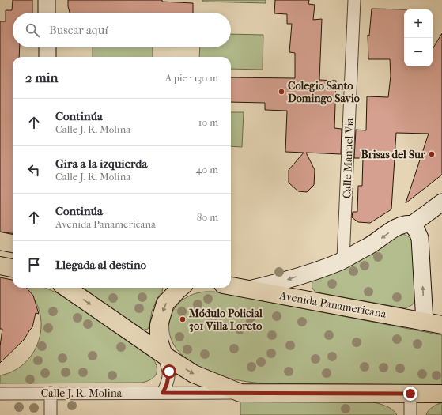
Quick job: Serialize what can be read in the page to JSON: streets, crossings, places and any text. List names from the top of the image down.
{
  "streets": {
    "main road": ["Avenida Panamericana"],
    "street": ["Calle Manuel Via", "Calle J. R. Molina"]
  },
  "places": ["Colegio Santo Domingo Savio", "Brisas del Sur", "Módulo Policial 301 Villa Loreto"],
  "page": {
    "map_buttons": ["+", "−"],
    "search": "Buscar aquí",
    "heading": ["2 min", "A pie · 130 m"],
    "list": [
      ["Continúa", "Calle J. R. Molina", "10 m"],
      ["Gira a la izquierda", "Calle J. R. Molina", "40 m"],
      ["Continúa", "Avenida Panamericana", "80 m"],
      "Llegada al destino"
    ]
  }
}
